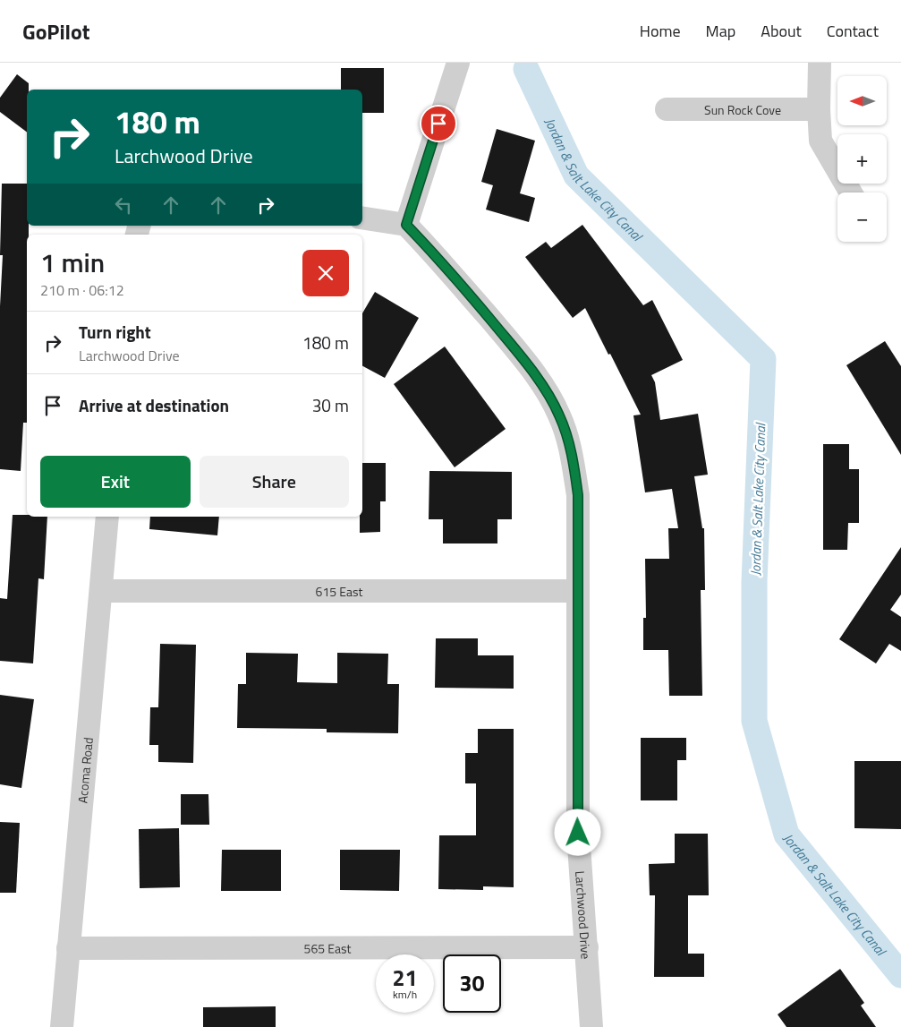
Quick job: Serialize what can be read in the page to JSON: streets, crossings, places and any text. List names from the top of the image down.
{
  "streets": {
    "street": [
      "Sun Rock Cove",
      "615 East",
      "Acoma Road",
      "Larchwood Drive",
      "565 East"
    ]
  },
  "crossings": [
    ["615 East", "Acoma Road"],
    ["615 East", "Larchwood Drive"],
    ["Acoma Road", "565 East"],
    ["Larchwood Drive", "565 East"]
  ],
  "water": ["Jordan & Salt Lake City Canal"],
  "north": "left",
  "page": {
    "header": "GoPilot",
    "nav": [
      "Home",
      "Map",
      "About",
      "Contact"
    ],
    "map_buttons": ["+", "−"],
    "turn": ["180 m", "Larchwood Drive"],
    "heading": ["1 min", "210 m · 06:12"],
    "list": [
      {
        "name": "Turn right",
        "note": "Larchwood Drive",
        "value": "180 m"
      },
      {
        "name": "Arrive at destination",
        "value": "30 m"
      }
    ],
    "buttons": ["Exit", "Share"],
    "speed": "21 km/h",
    "limit": "30"
  }
}
